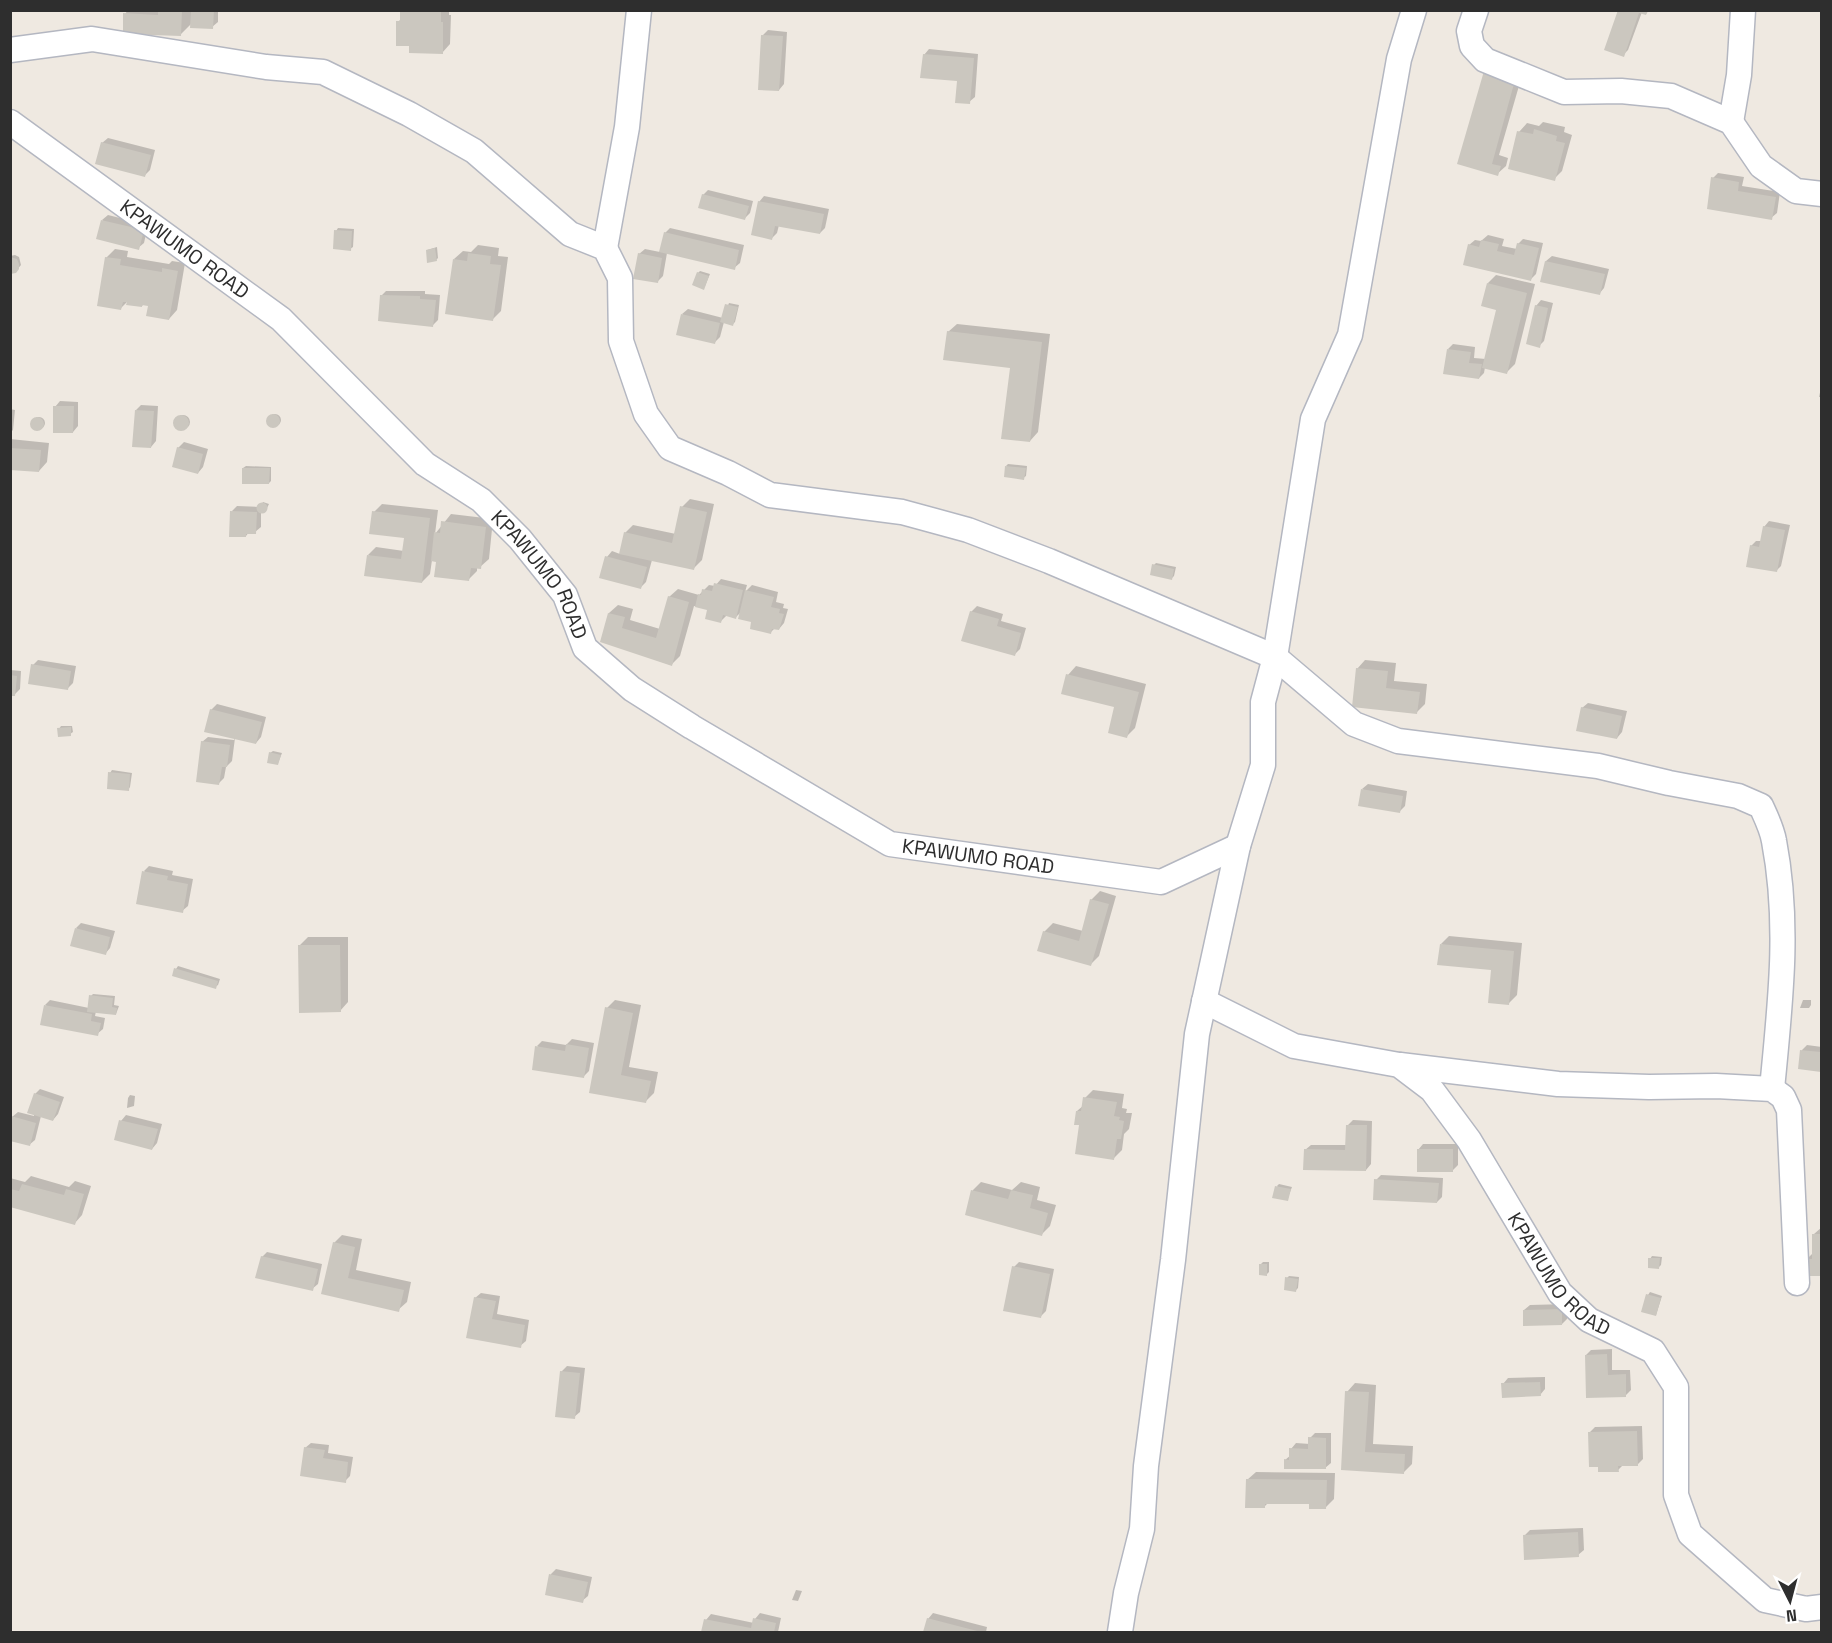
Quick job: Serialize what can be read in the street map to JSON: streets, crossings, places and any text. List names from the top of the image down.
{
  "streets": {
    "street": ["KPAWUMO ROAD"]
  },
  "north": "bottom"
}
